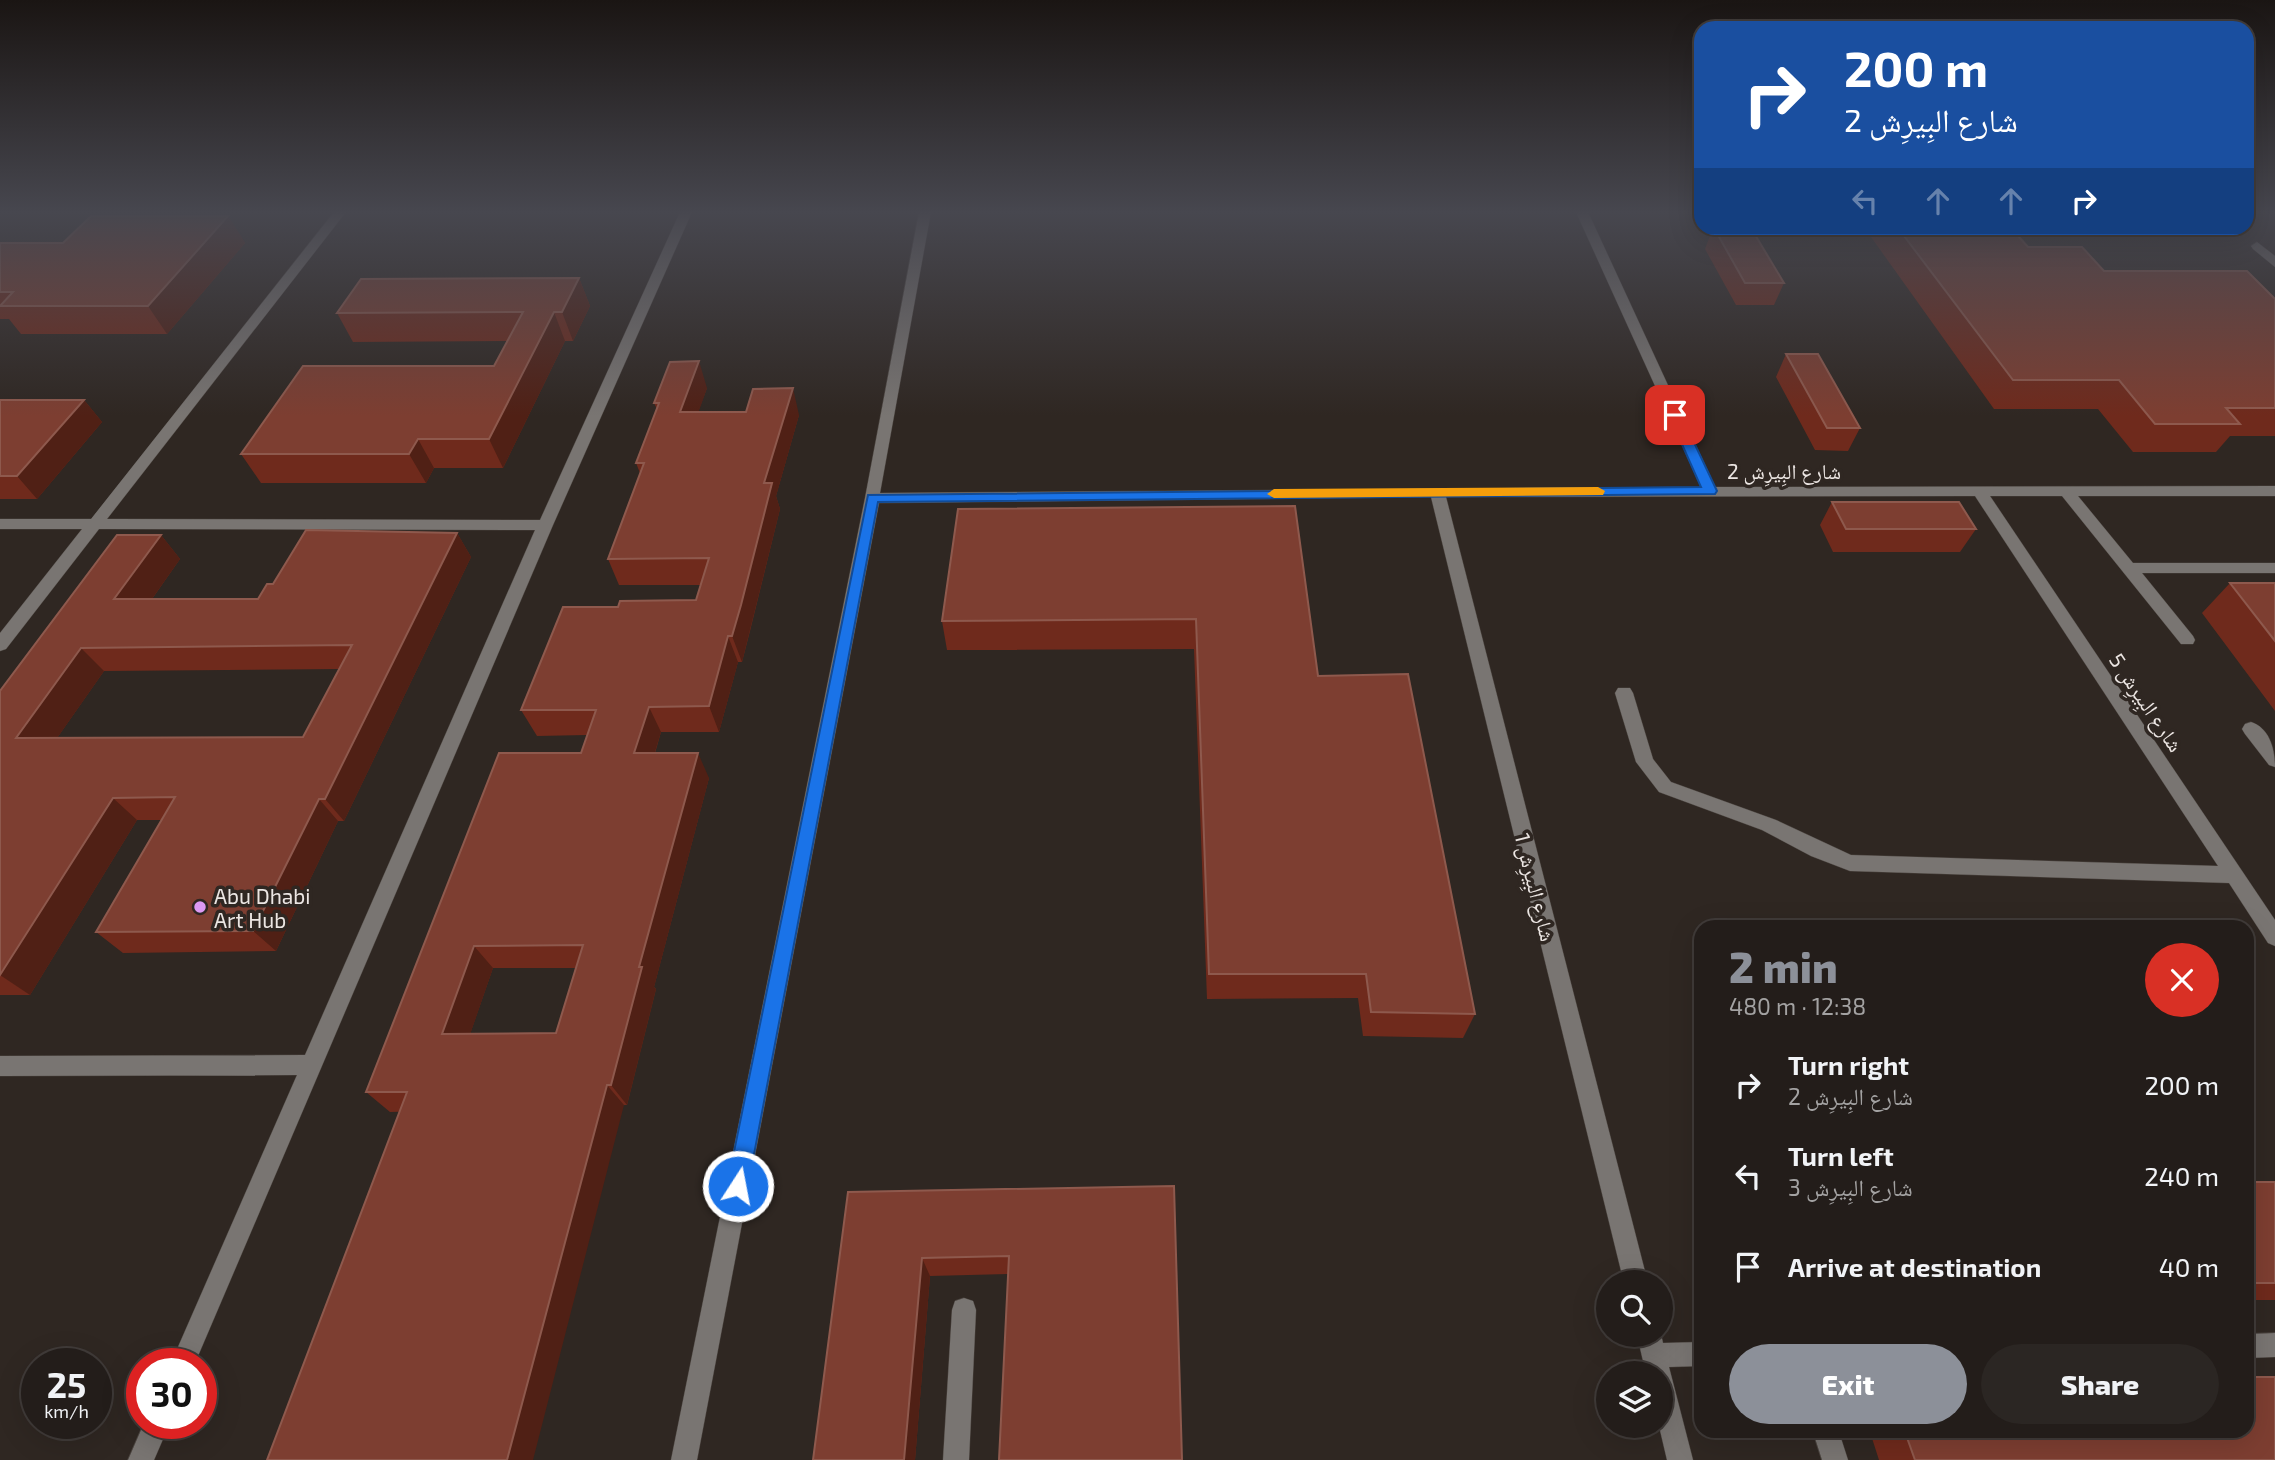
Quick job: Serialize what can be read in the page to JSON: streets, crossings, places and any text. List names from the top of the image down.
{
  "streets": {
    "street": ["شارع البِيرِش 2", "شارع البِيرِش 5", "شارع البِيرِش 1"]
  },
  "crossings": [
    ["شارع البِيرِش 2", "شارع البِيرِش 5"],
    ["شارع البِيرِش 2", "شارع البِيرِش 1"]
  ],
  "places": ["Abu Dhabi Art Hub"],
  "page": {
    "turn": ["200 m", "شارع البِيرِش 2"],
    "heading": ["2 min", "480 m · 12:38"],
    "list": [
      {
        "name": "Turn right",
        "note": "شارع البِيرِش 2",
        "value": "200 m"
      },
      {
        "name": "Turn left",
        "note": "شارع البِيرِش 3",
        "value": "240 m"
      },
      {
        "name": "Arrive at destination",
        "value": "40 m"
      }
    ],
    "buttons": ["Exit", "Share"],
    "speed": "25 km/h",
    "limit": "30"
  }
}
